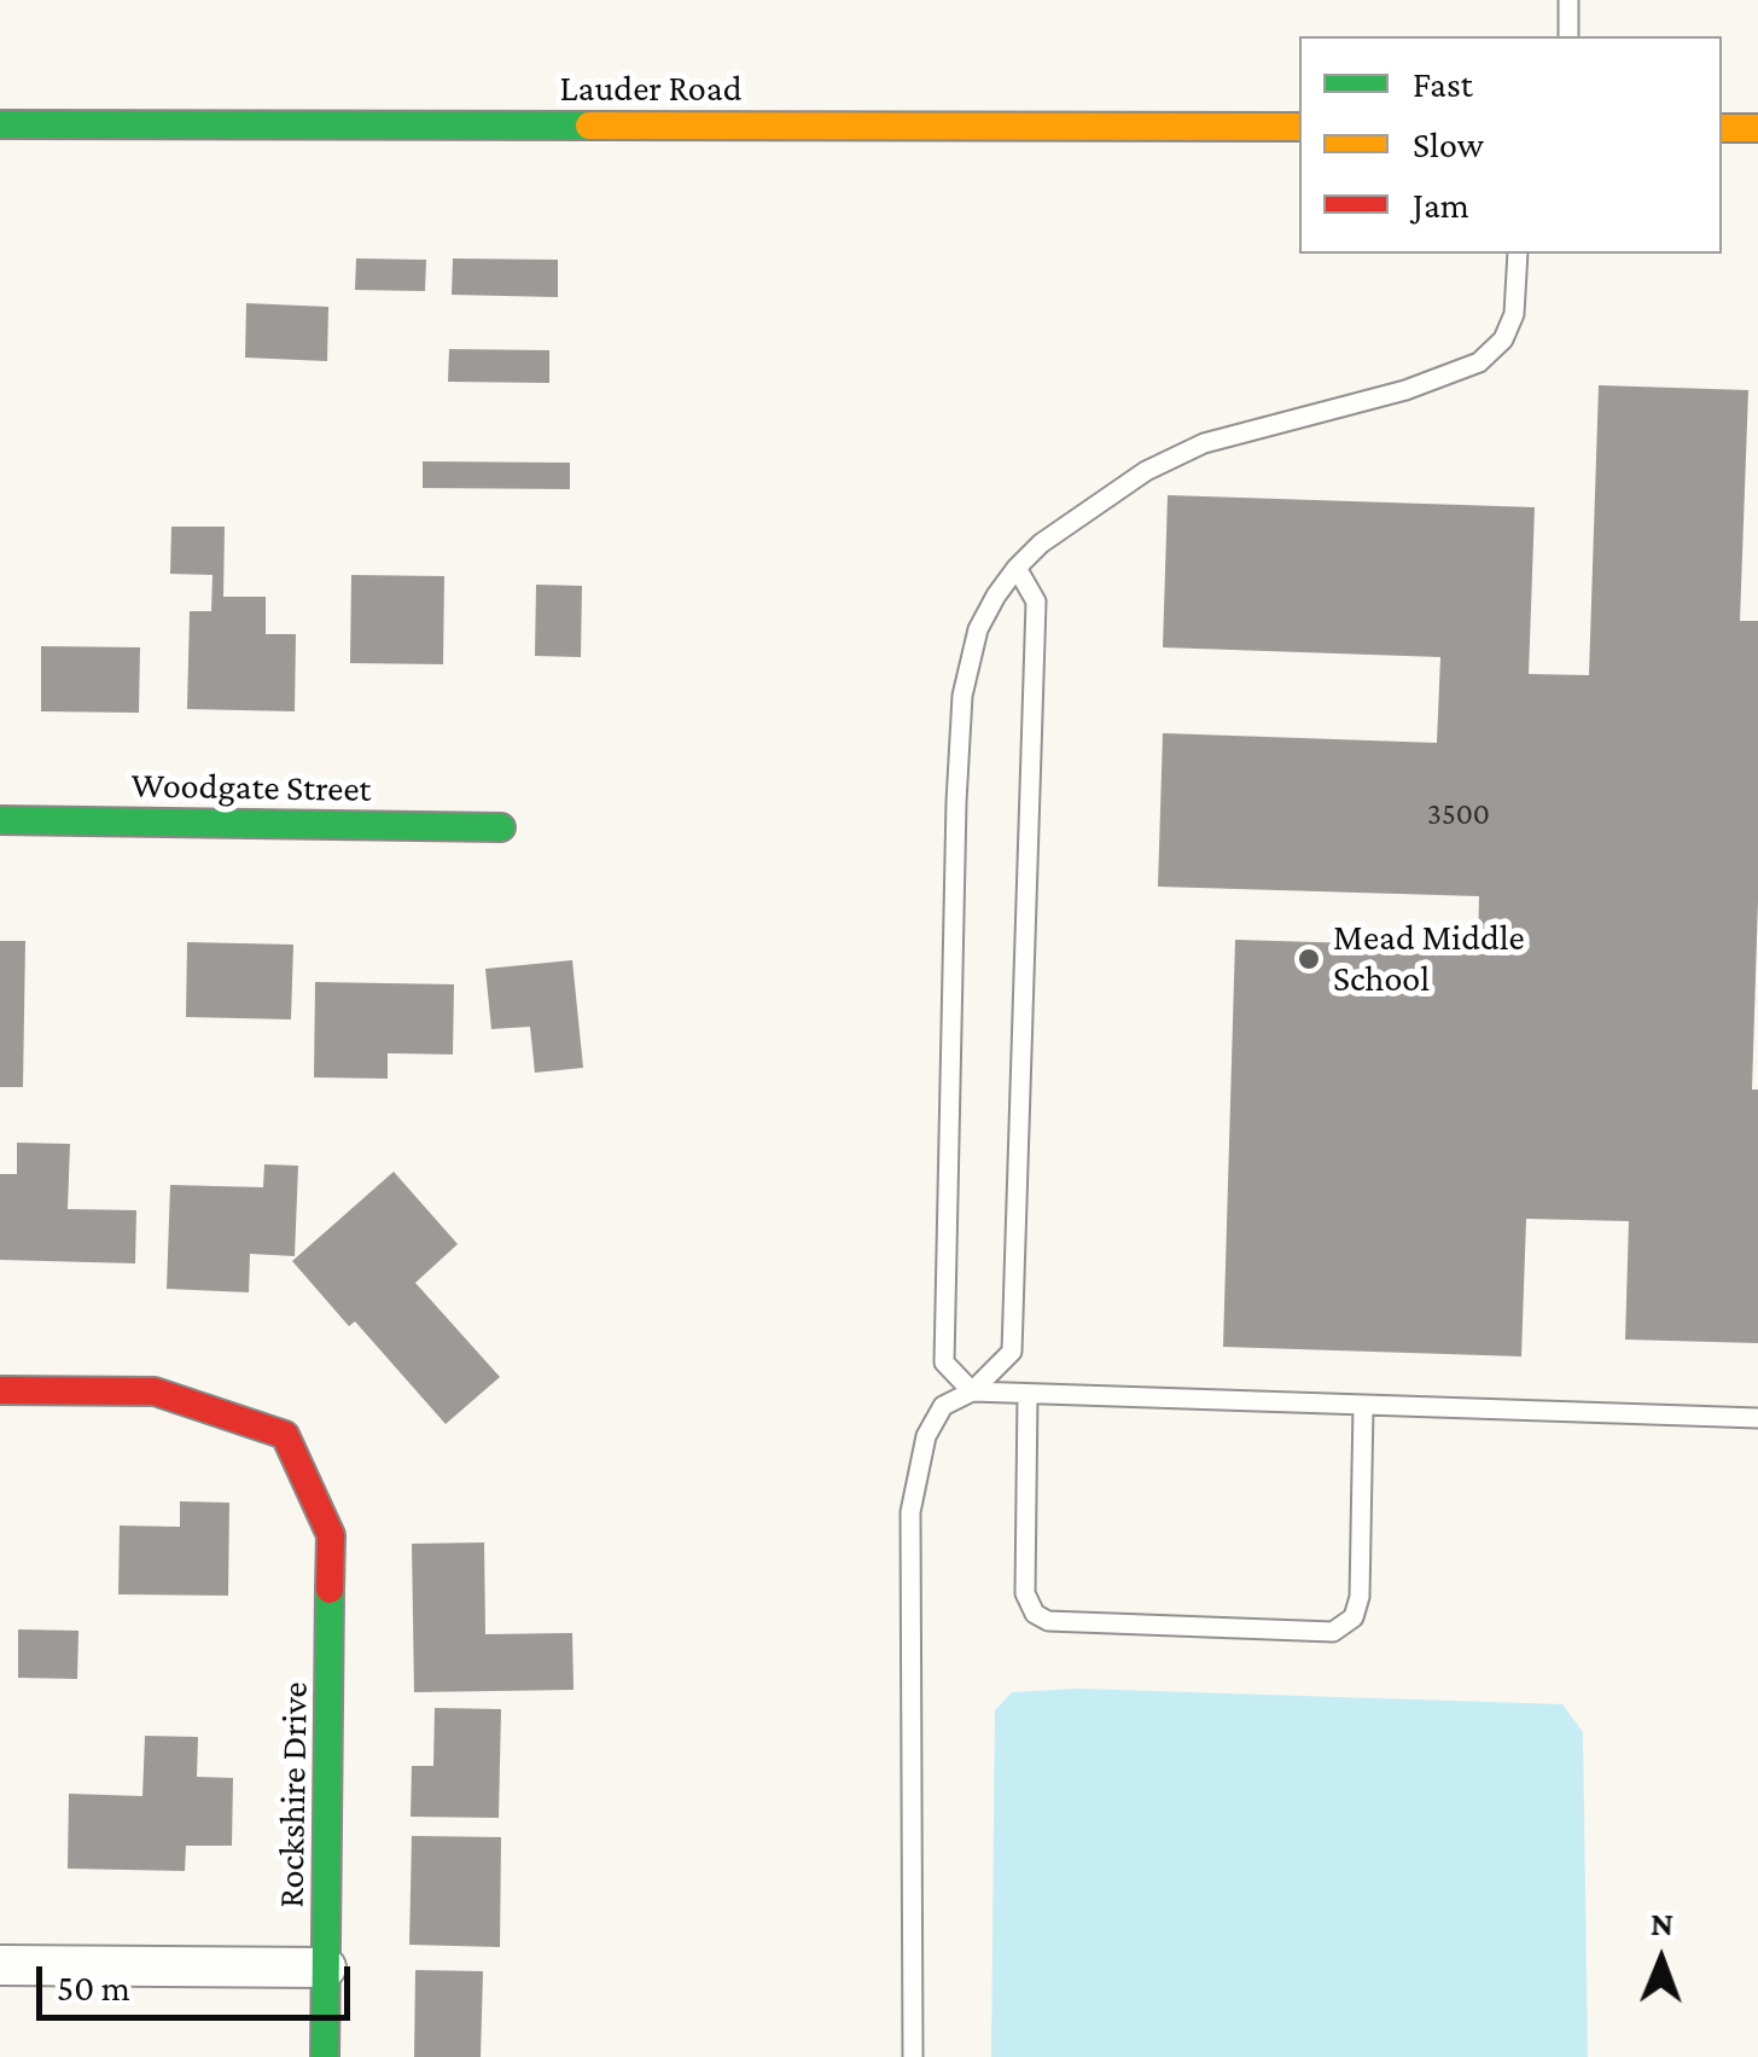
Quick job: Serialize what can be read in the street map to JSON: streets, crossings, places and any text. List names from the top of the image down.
{
  "streets": {
    "street": ["Lauder Road", "Woodgate Street", "Rockshire Drive"]
  },
  "places": ["Mead Middle School"],
  "house_numbers": ["3500"],
  "legend": ["Fast", "Slow", "Jam"],
  "scale_bar": "50 m",
  "north": "top"
}
